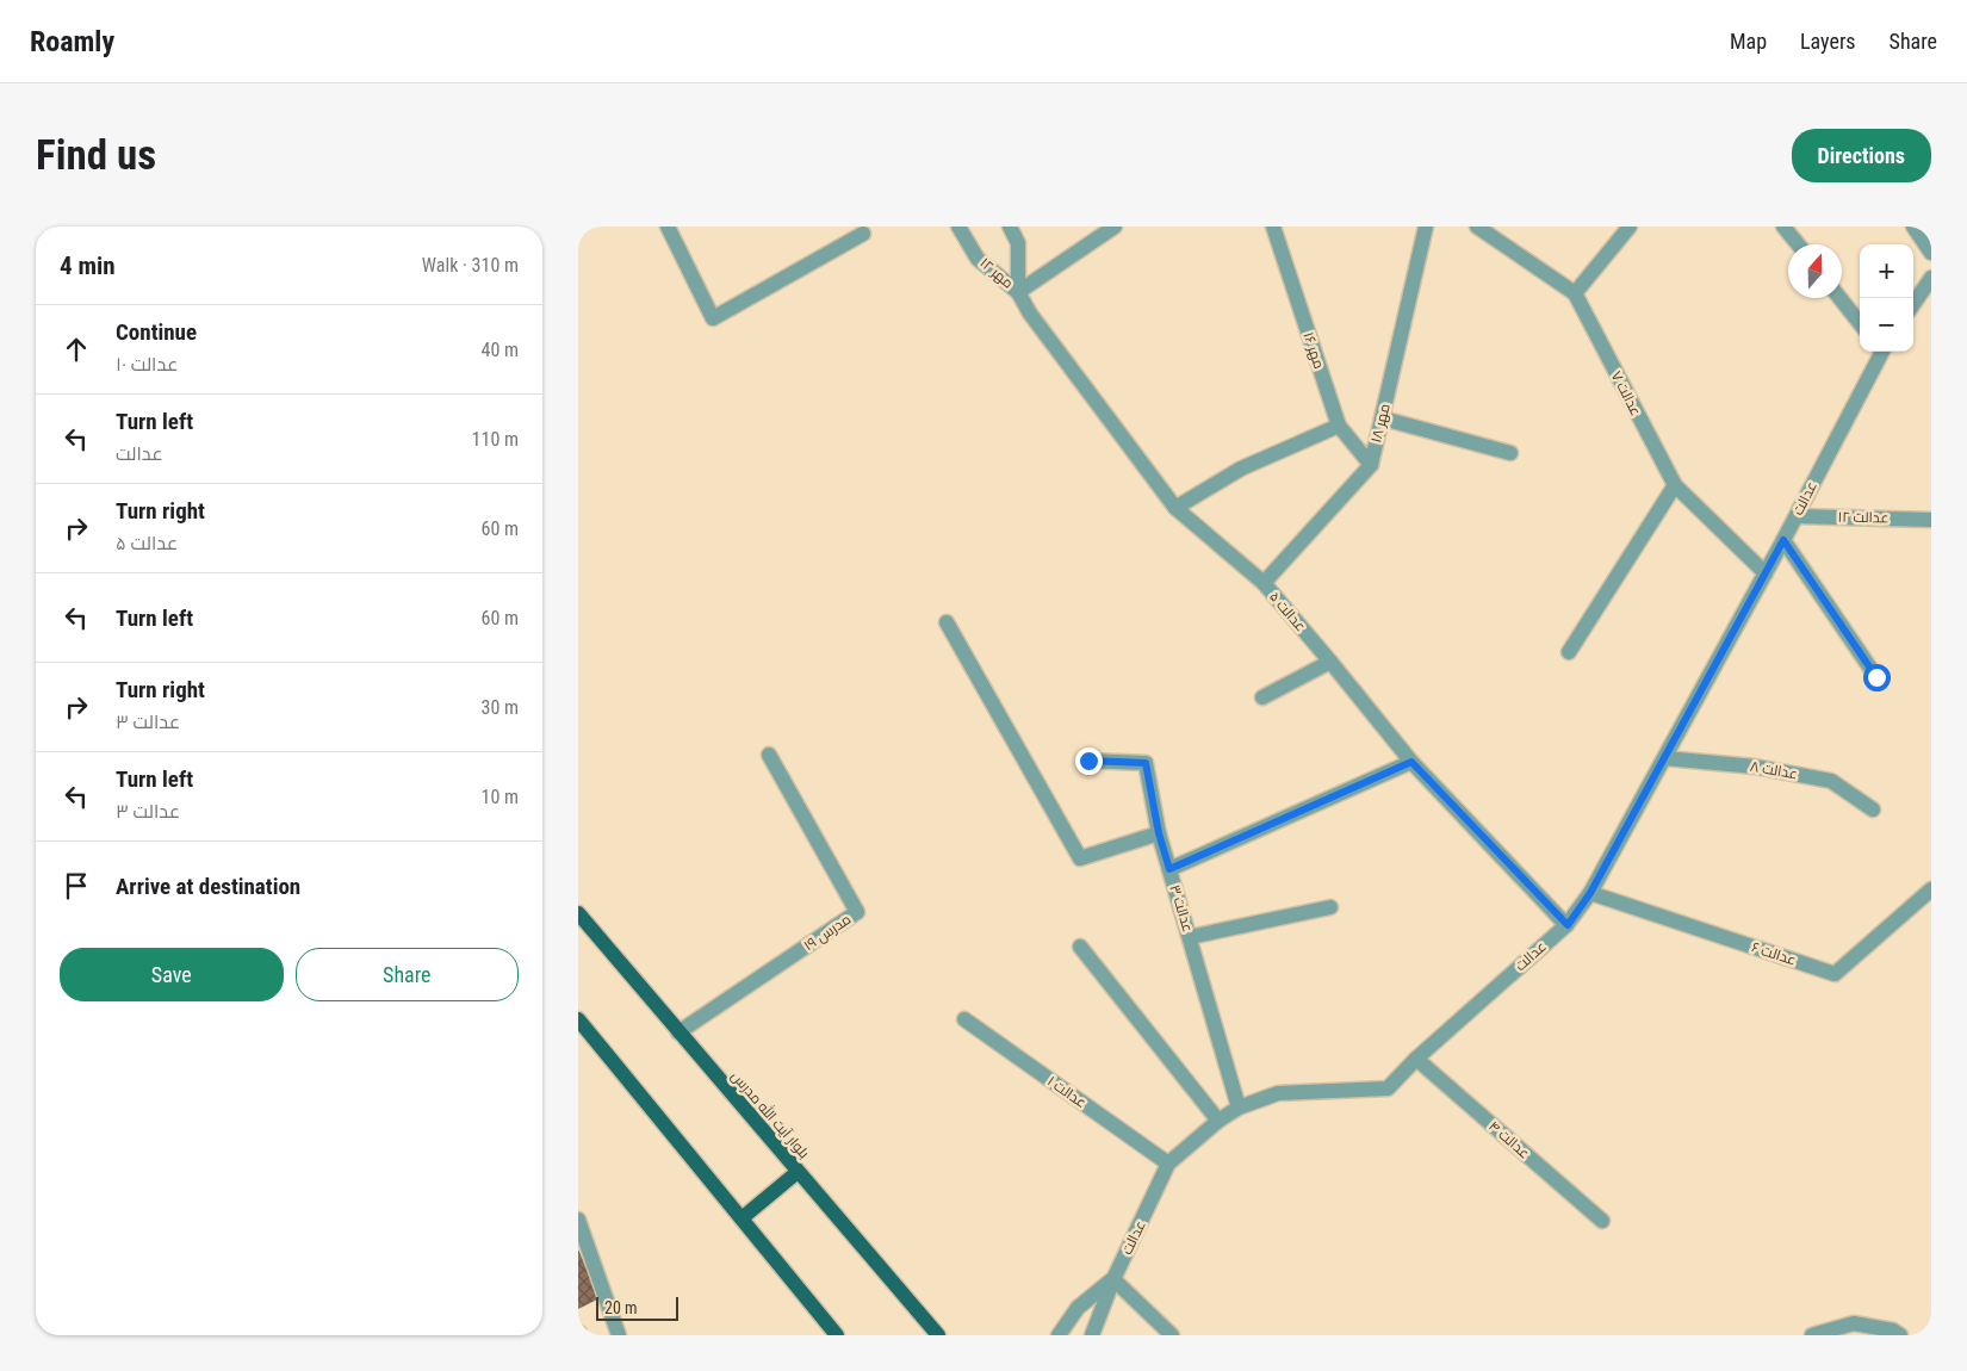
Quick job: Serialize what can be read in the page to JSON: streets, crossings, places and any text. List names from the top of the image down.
{
  "streets": {
    "main road": ["بلوار آیت الله مدرس"],
    "street": [
      "مهر ۱۲",
      "مهر ۱۶",
      "عدالت ۷",
      "مهر ۱۸",
      "عدالت",
      "عدالت ۱۲",
      "عدالت ۵",
      "عدالت ۸",
      "عدالت ۳",
      "مدرس ۱۹",
      "عدالت ۶",
      "عدالت ۱",
      "عدالت ۴"
    ]
  },
  "crossings": [
    ["مهر ۱۲", "عدالت ۵"],
    ["مهر ۱۶", "مهر ۱۸"],
    ["عدالت ۷", "عدالت"],
    ["مهر ۱۸", "عدالت ۵"],
    ["عدالت", "عدالت ۱۲"],
    ["عدالت", "عدالت ۵"],
    ["عدالت", "عدالت ۸"],
    ["عدالت", "عدالت ۳"],
    ["عدالت", "عدالت ۶"],
    ["عدالت", "عدالت ۱"],
    ["عدالت", "عدالت ۴"],
    ["مدرس ۱۹", "بلوار آیت الله مدرس"]
  ],
  "scale_bar": "20 m",
  "north": "top",
  "page": {
    "header": "Roamly",
    "nav": ["Map", "Layers", "Share"],
    "buttons": [
      "Directions",
      ["Save", "Share"]
    ],
    "title": "Find us",
    "heading": ["4 min", "Walk · 310 m"],
    "map_buttons": ["+", "−"],
    "list": [
      ["Continue", "عدالت ۱۰", "40 m"],
      ["Turn left", "عدالت", "110 m"],
      ["Turn right", "عدالت ۵", "60 m"],
      ["Turn left", "60 m"],
      ["Turn right", "عدالت ۳", "30 m"],
      ["Turn left", "عدالت ۳", "10 m"],
      "Arrive at destination"
    ],
    "scale": "20 m"
  }
}
